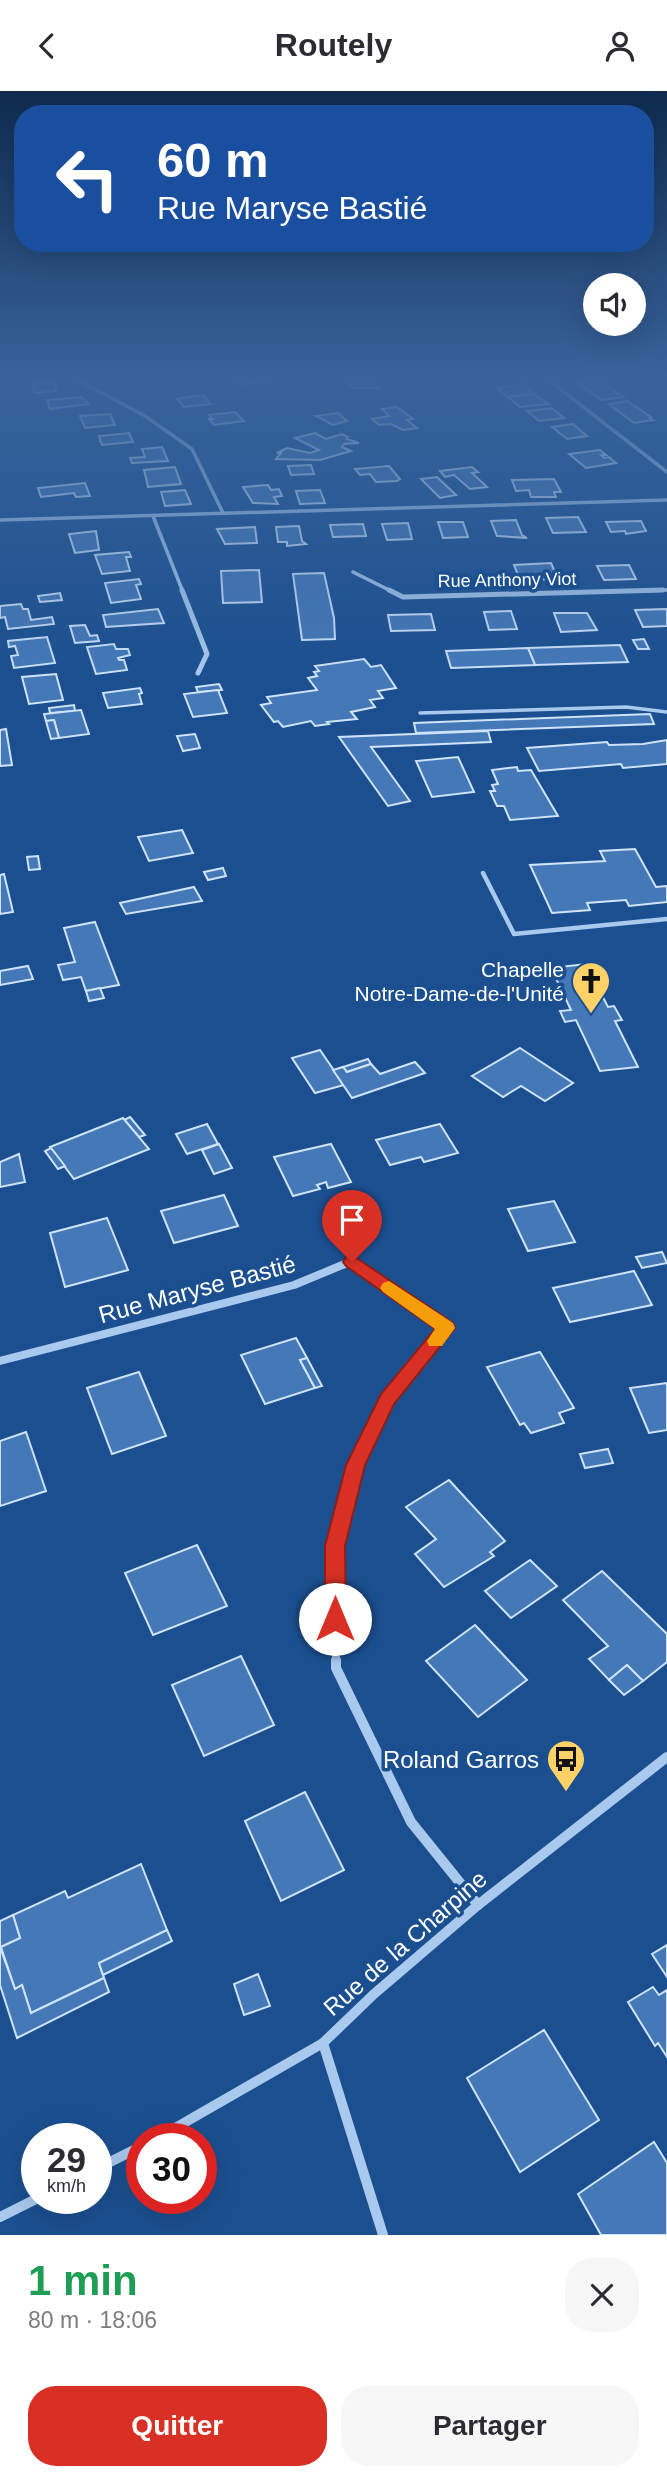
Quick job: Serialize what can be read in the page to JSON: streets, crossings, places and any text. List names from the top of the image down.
{
  "streets": {
    "street": ["Rue Anthony Viot", "Rue Maryse Bastié", "Rue de la Charpine"]
  },
  "crossings": [
    ["Rue Maryse Bastié", "Rue de la Charpine"]
  ],
  "places": {
    "church": ["Chapelle Notre-Dame-de-l'Unité"],
    "bus stop": ["Roland Garros"]
  },
  "page": {
    "header": "Routely",
    "turn": ["60 m", "Rue Maryse Bastié"],
    "speed": "29 km/h",
    "limit": "30",
    "heading": ["1 min", "80 m · 18:06"],
    "buttons": ["Quitter", "Partager"]
  }
}
